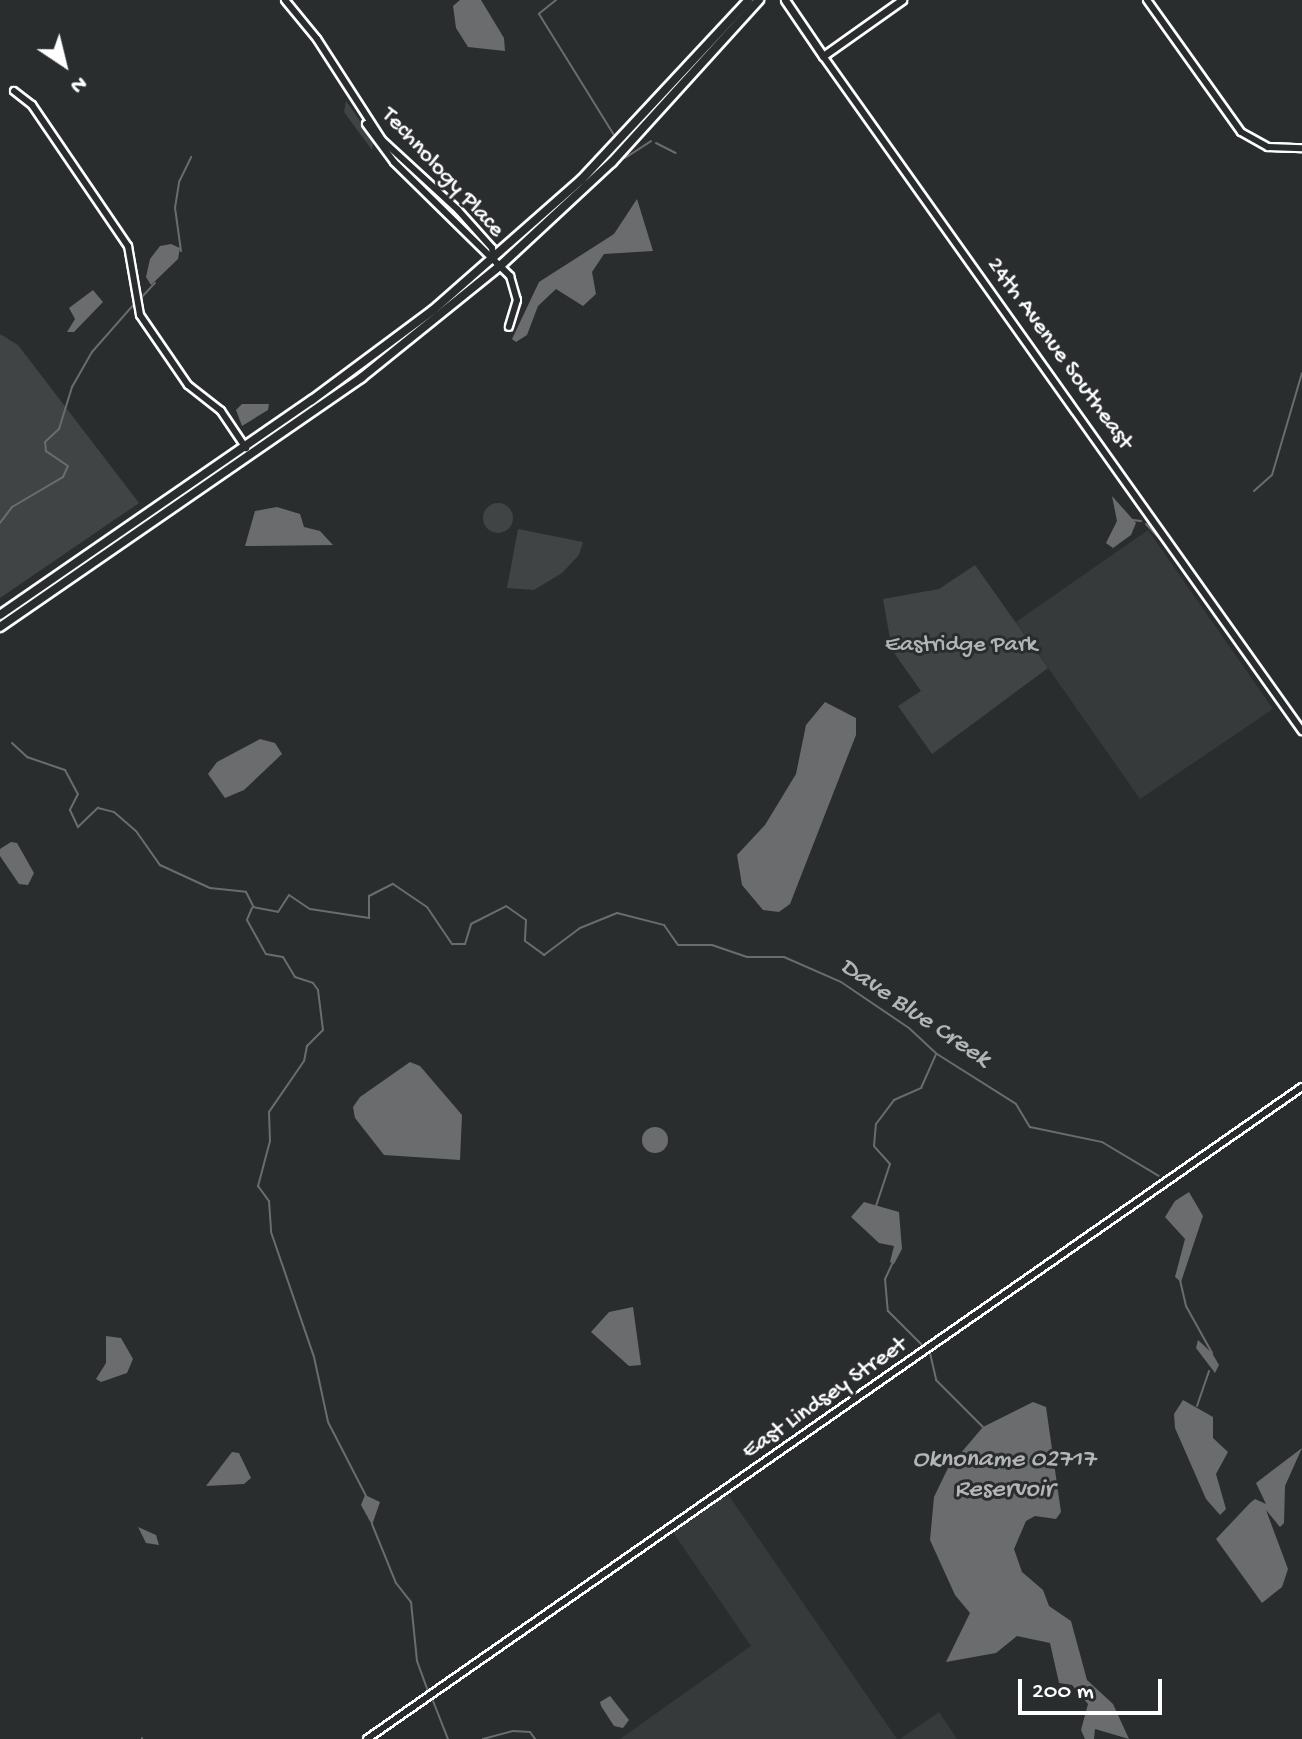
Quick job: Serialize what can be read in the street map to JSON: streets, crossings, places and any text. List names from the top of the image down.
{
  "streets": {
    "main road": ["24th Avenue Southeast"],
    "street": ["Technology Place", "East Lindsey Street"]
  },
  "water": ["Dave Blue Creek", "Oknoname 02717 Reservoir"],
  "parks": ["Eastridge Park"],
  "scale_bar": "200 m",
  "north": "bottom right"
}
